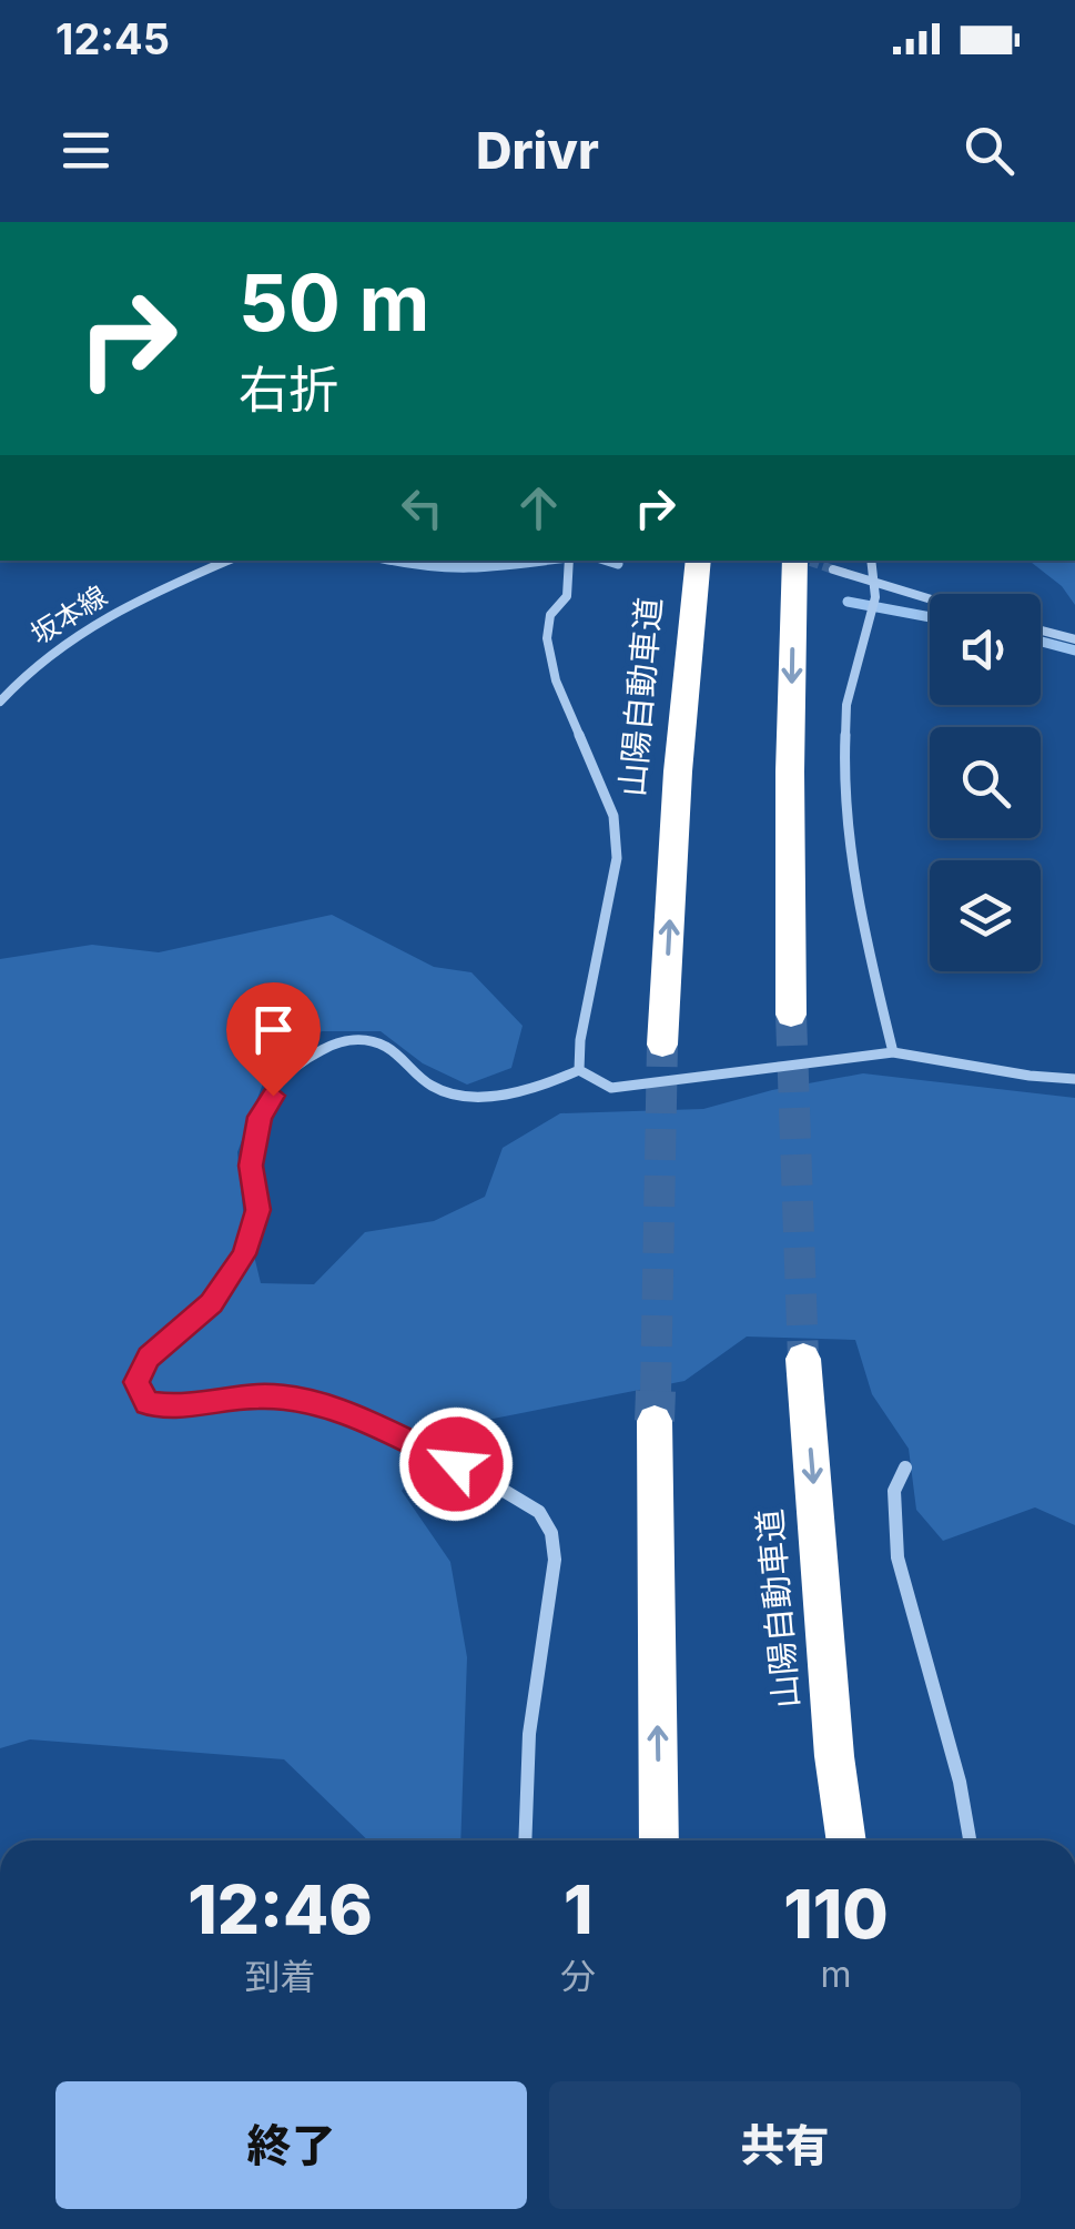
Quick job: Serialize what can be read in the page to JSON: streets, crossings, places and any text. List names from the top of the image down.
{
  "streets": {
    "highway": ["山陽自動車道"],
    "street": ["坂本線"]
  },
  "page": {
    "status": "12:45",
    "header": "Drivr",
    "turn": ["50 m", "右折"],
    "eta": [
      "12:46",
      "到着",
      "1",
      "分",
      "110",
      "m"
    ],
    "buttons": ["終了", "共有"]
  }
}
